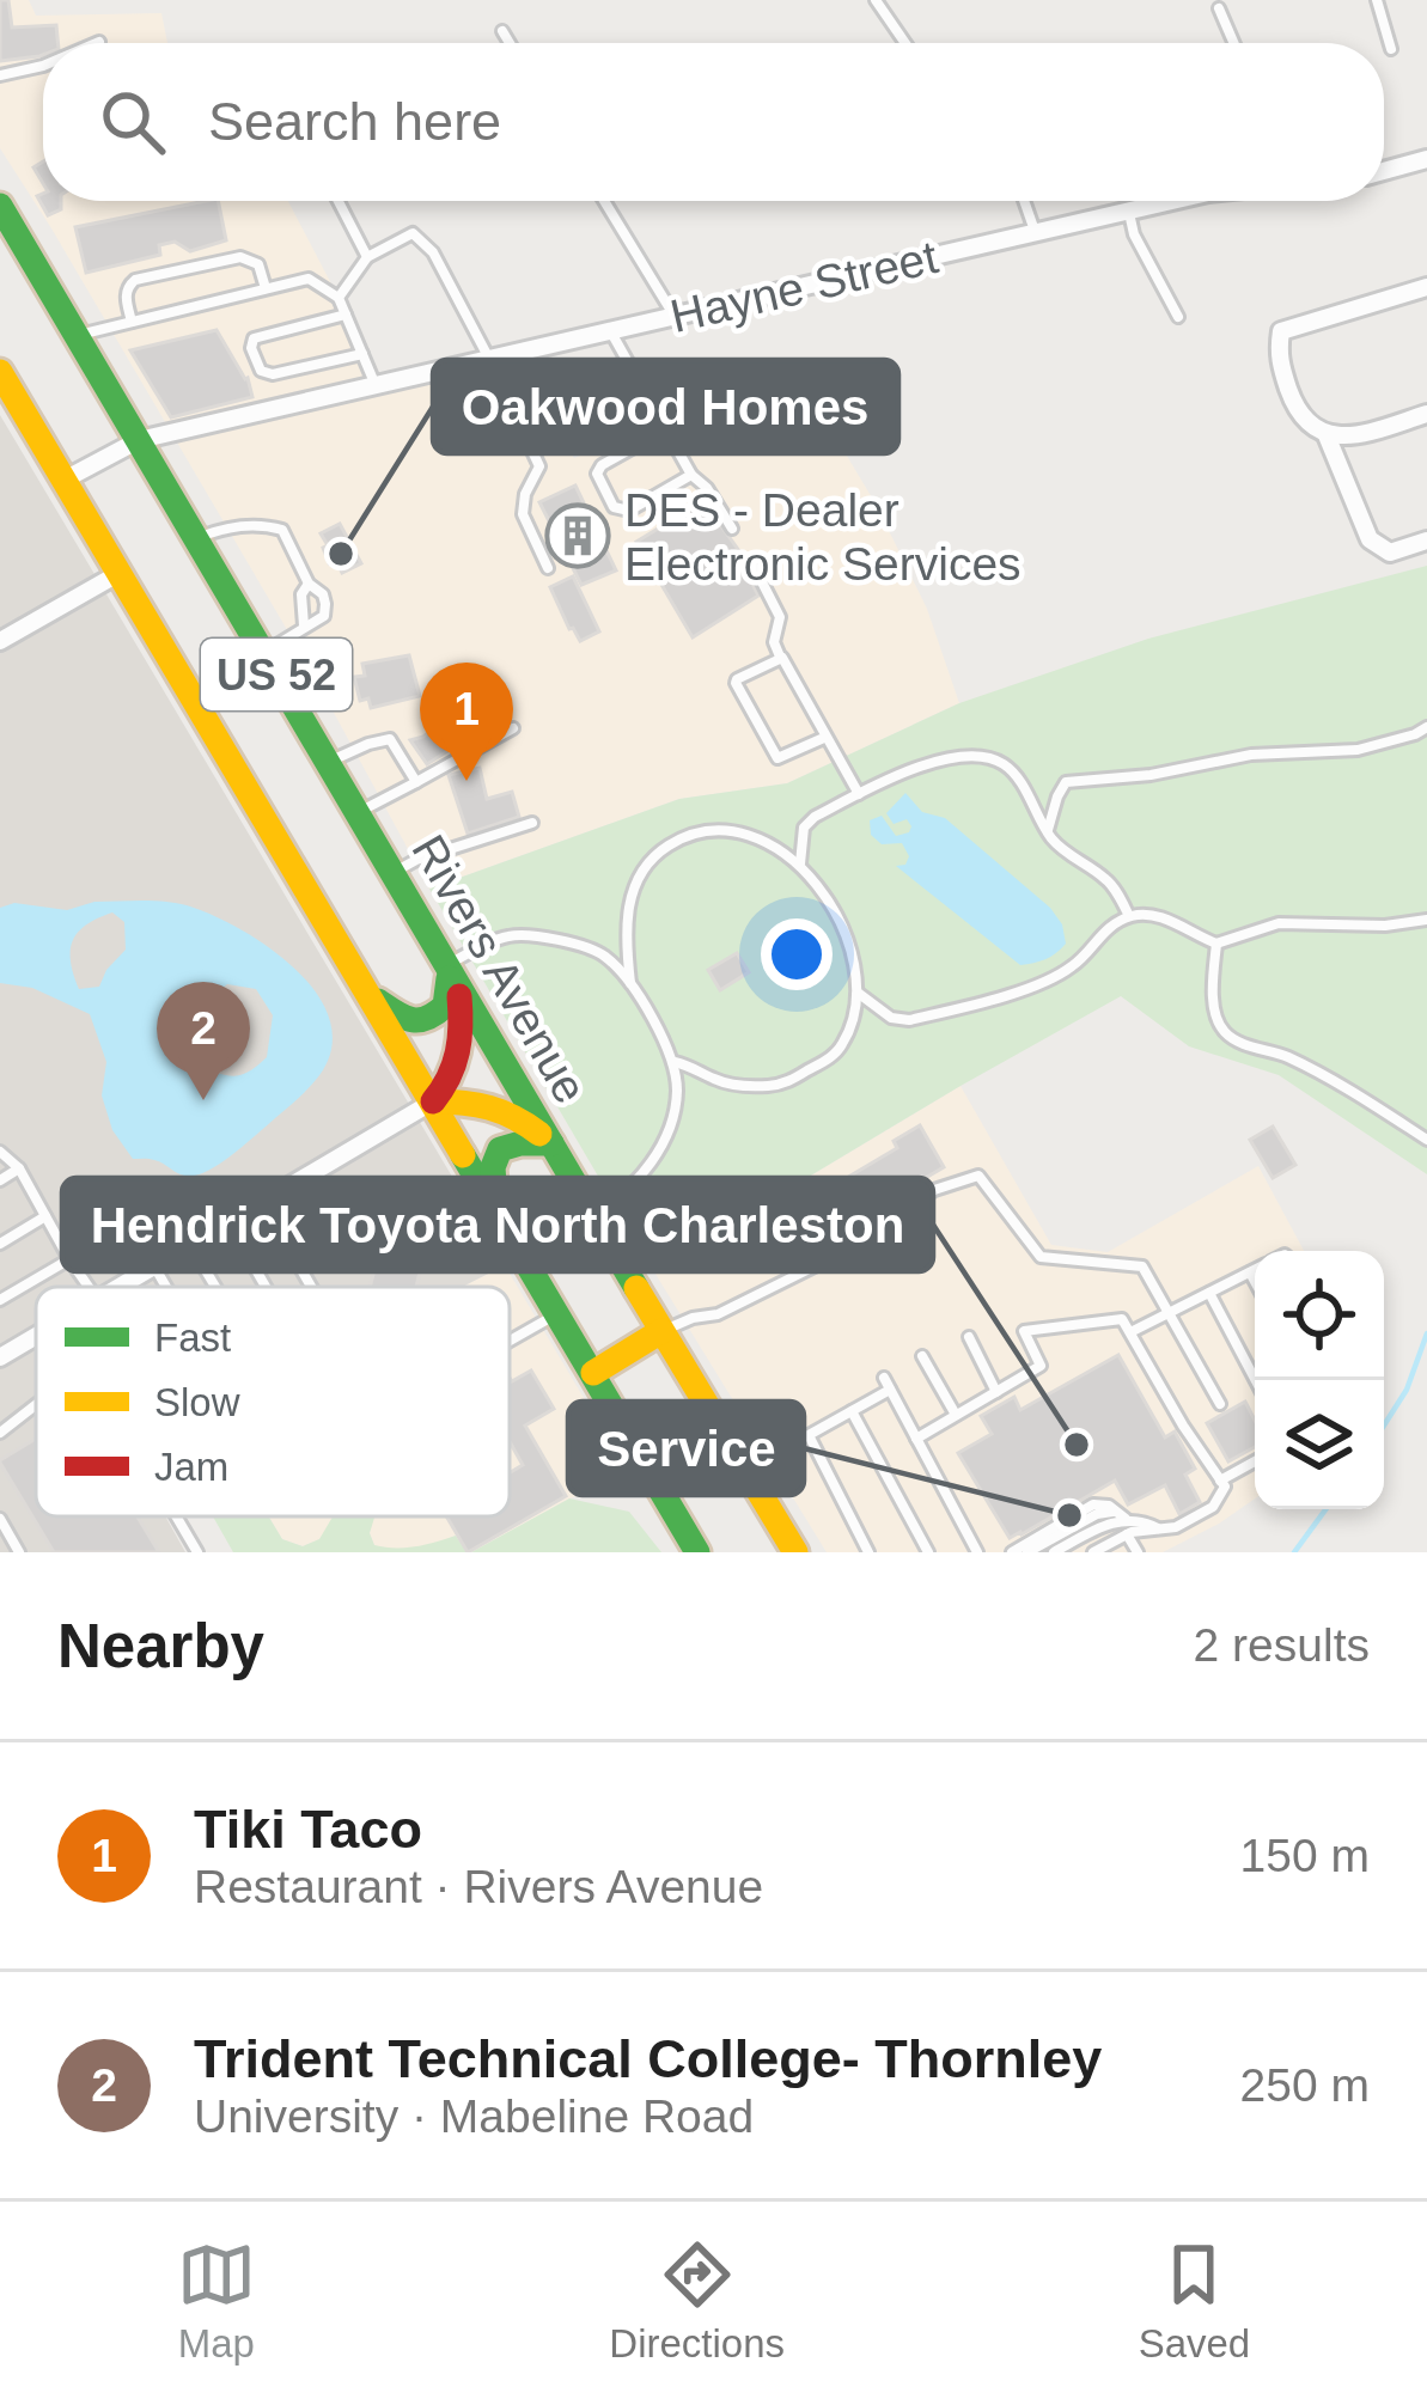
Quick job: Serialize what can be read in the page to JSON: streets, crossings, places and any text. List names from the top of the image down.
{
  "streets": {
    "main road": ["US 52", "Rivers Avenue"],
    "street": ["Hayne Street"]
  },
  "crossings": [
    ["Hayne Street", "US 52"],
    ["Hayne Street", "Rivers Avenue"]
  ],
  "places": {
    "building": ["DES - Dealer Electronic Services"],
    "other": ["Oakwood Homes", "Hendrick Toyota North Charleston", "Service"]
  },
  "legend": ["Fast", "Slow", "Jam"],
  "page": {
    "search": "Search here",
    "pins": ["1", "2"],
    "heading": ["Nearby", "2 results"],
    "list": [
      {
        "mark": "1",
        "name": "Tiki Taco",
        "note": "Restaurant · Rivers Avenue",
        "value": "150 m"
      },
      {
        "mark": "2",
        "name": "Trident Technical College- Thornley",
        "note": "University · Mabeline Road",
        "value": "250 m"
      }
    ],
    "nav": ["Map", "Directions", "Saved"]
  }
}
